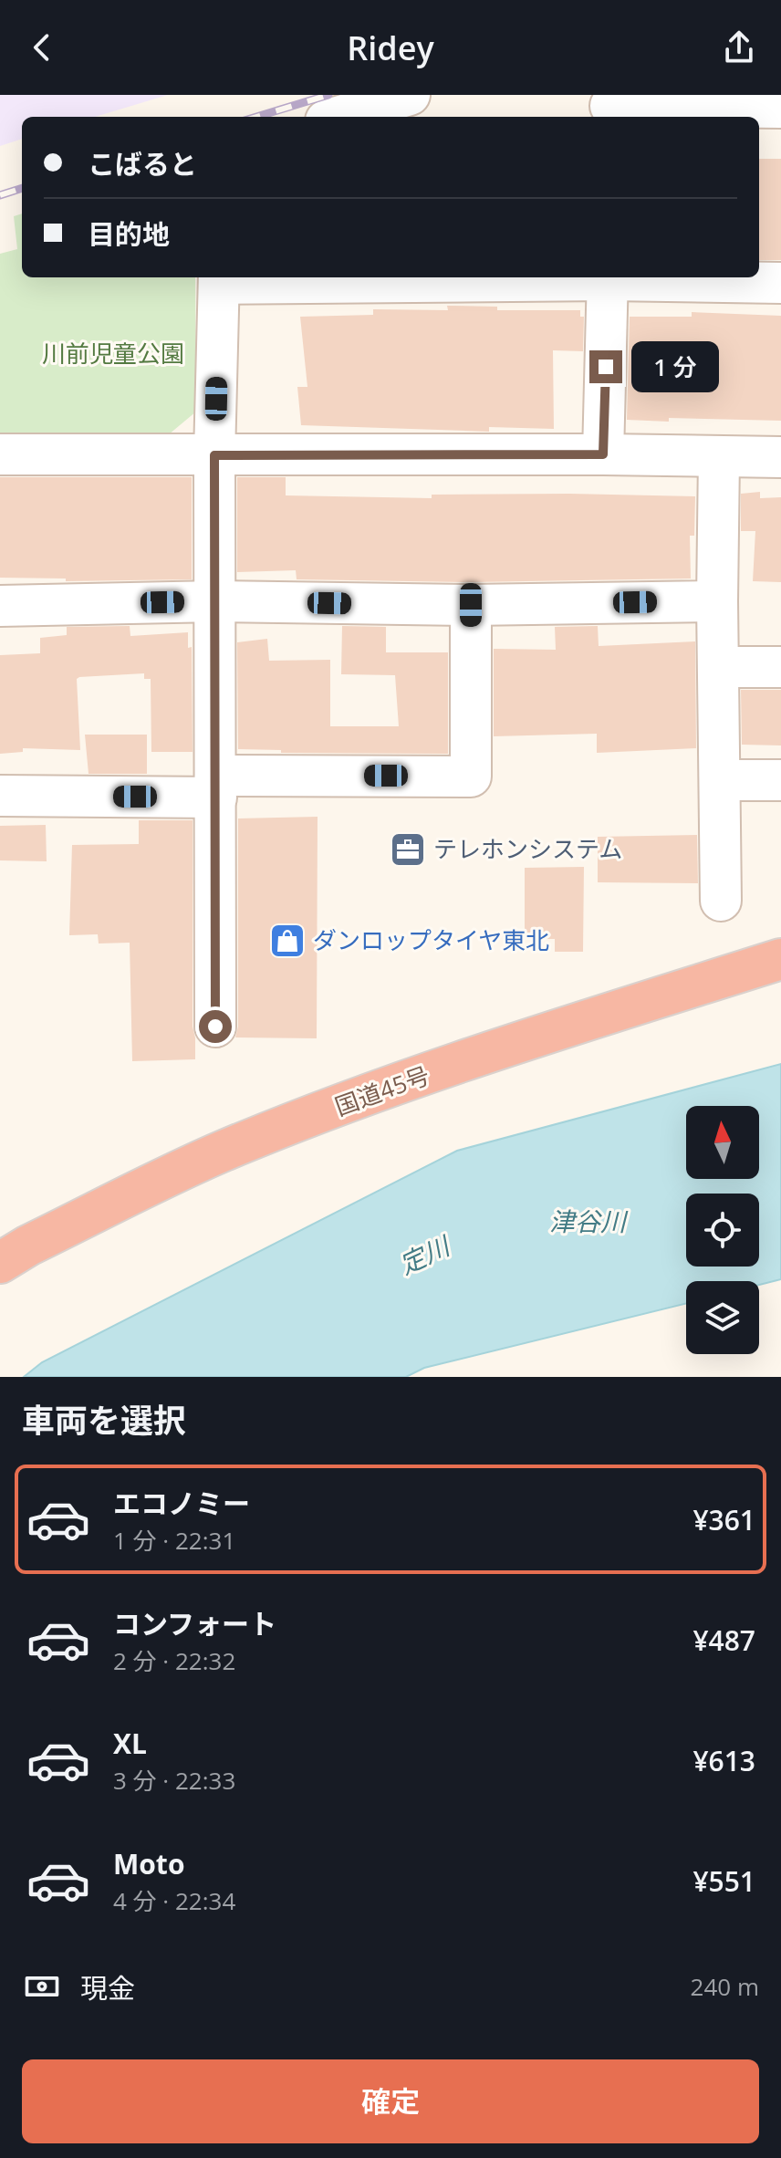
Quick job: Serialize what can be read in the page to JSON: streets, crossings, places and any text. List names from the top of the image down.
{
  "streets": {
    "highway": ["国道45号"]
  },
  "water": ["津谷川", "定川"],
  "parks": ["川前児童公園"],
  "places": {
    "office": ["テレホンシステム"],
    "shop": ["ダンロップタイヤ東北"]
  },
  "north": "top",
  "page": {
    "header": "Ridey",
    "banner": ["こばると", "目的地"],
    "bubble": "1 分",
    "heading": "車両を選択",
    "list": [
      {
        "name": "エコノミー",
        "note": "1 分 · 22:31",
        "value": "¥361"
      },
      {
        "name": "コンフォート",
        "note": "2 分 · 22:32",
        "value": "¥487"
      },
      {
        "name": "XL",
        "note": "3 分 · 22:33",
        "value": "¥613"
      },
      {
        "name": "Moto",
        "note": "4 分 · 22:34",
        "value": "¥551"
      }
    ],
    "pay": ["現金", "240 m"],
    "buttons": "確定"
  }
}
